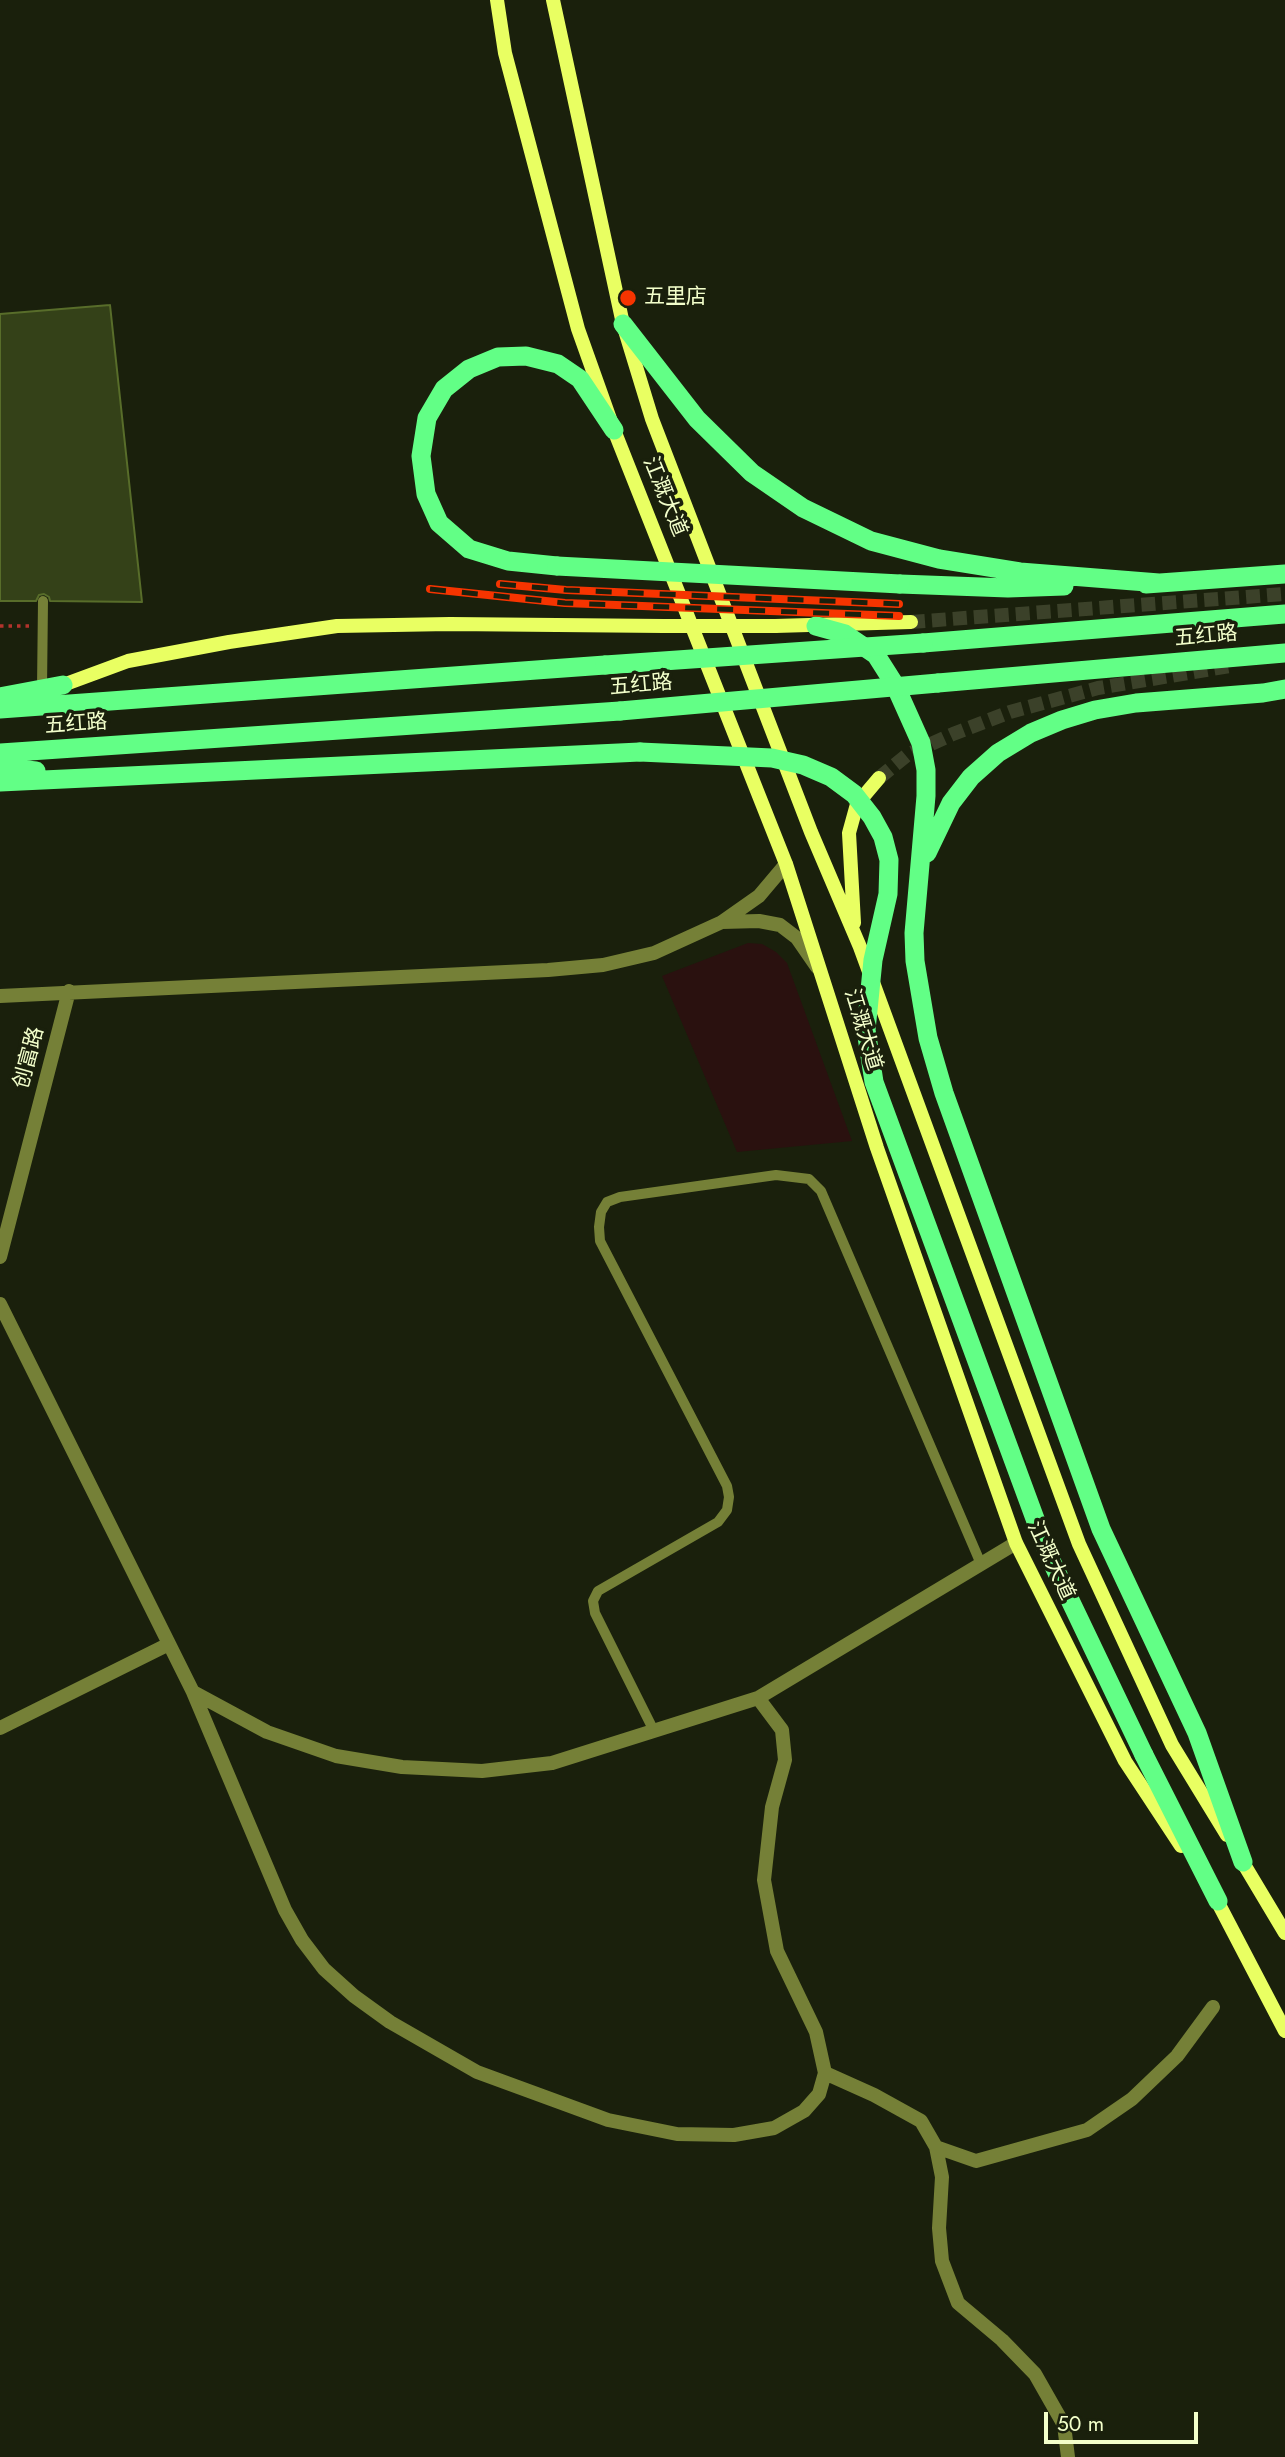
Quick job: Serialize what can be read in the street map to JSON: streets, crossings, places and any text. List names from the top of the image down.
{
  "streets": {
    "highway": ["五红路"],
    "main road": ["江溉大道"],
    "street": ["创富路"]
  },
  "places": ["五里店"],
  "scale_bar": "50 m"
}
